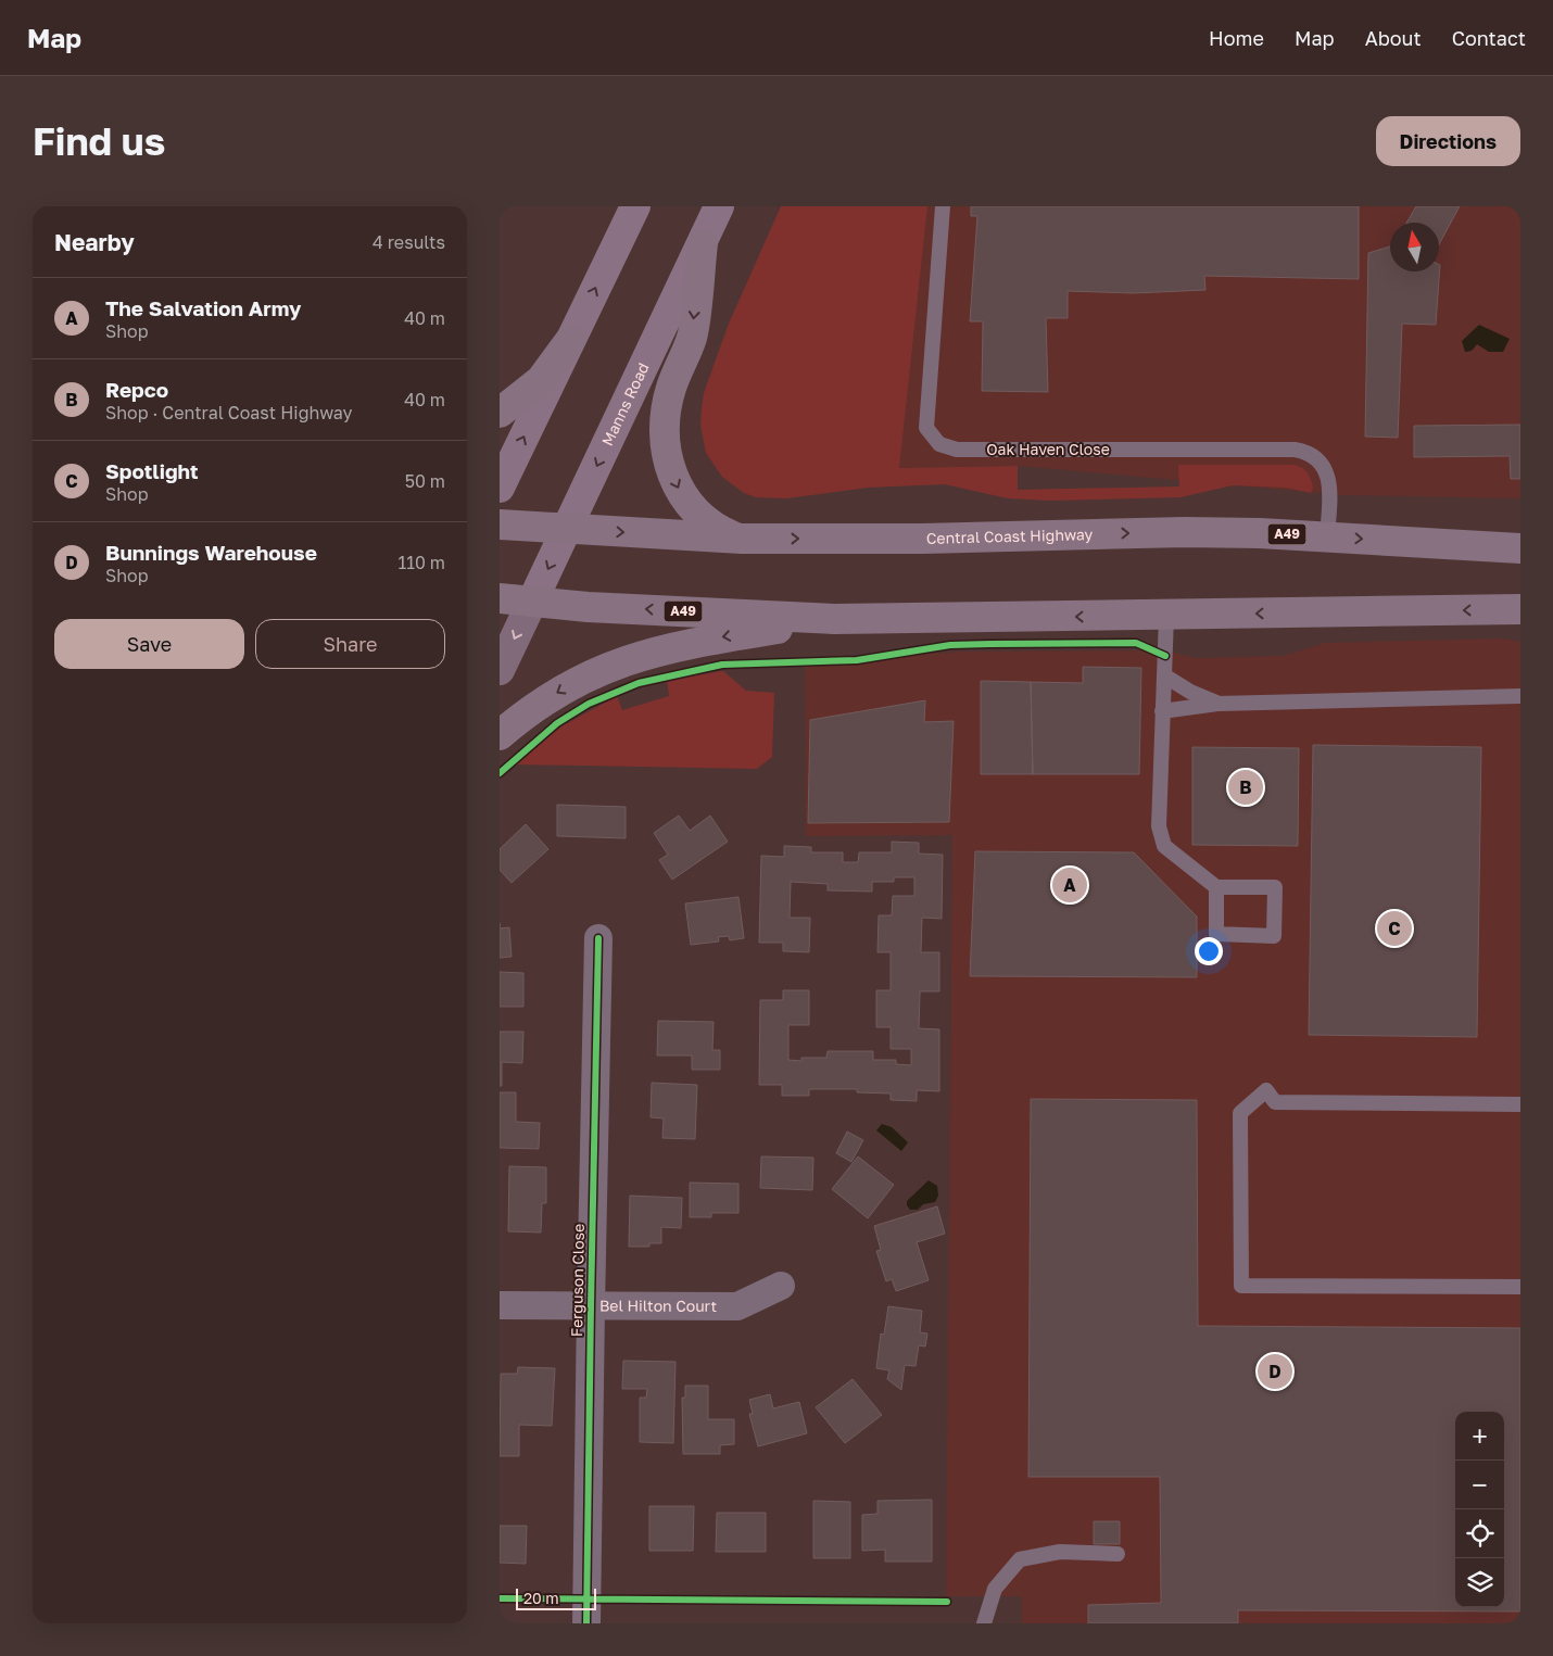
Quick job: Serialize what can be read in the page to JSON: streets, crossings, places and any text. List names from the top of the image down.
{
  "streets": {
    "highway": ["A49", "Central Coast Highway"],
    "main road": ["Manns Road"],
    "street": ["Ferguson Close", "Bel Hilton Court"],
    "lane": ["Oak Haven Close"]
  },
  "crossings": [
    ["Manns Road", "A49"],
    ["Manns Road", "Central Coast Highway"],
    ["Oak Haven Close", "Central Coast Highway"],
    ["Ferguson Close", "Bel Hilton Court"]
  ],
  "scale_bar": "20 m",
  "north": "top",
  "page": {
    "header": "Map",
    "nav": [
      "Home",
      "Map",
      "About",
      "Contact"
    ],
    "buttons": [
      "Directions",
      ["Save", "Share"]
    ],
    "title": "Find us",
    "heading": ["Nearby", "4 results"],
    "list": [
      {
        "mark": "A",
        "name": "The Salvation Army",
        "note": "Shop",
        "value": "40 m"
      },
      {
        "mark": "B",
        "name": "Repco",
        "note": "Shop · Central Coast Highway",
        "value": "40 m"
      },
      {
        "mark": "C",
        "name": "Spotlight",
        "note": "Shop",
        "value": "50 m"
      },
      {
        "mark": "D",
        "name": "Bunnings Warehouse",
        "note": "Shop",
        "value": "110 m"
      }
    ],
    "pins": [
      "B",
      "A",
      "C",
      "D"
    ],
    "map_buttons": ["+", "−"],
    "scale": "20 m"
  }
}
